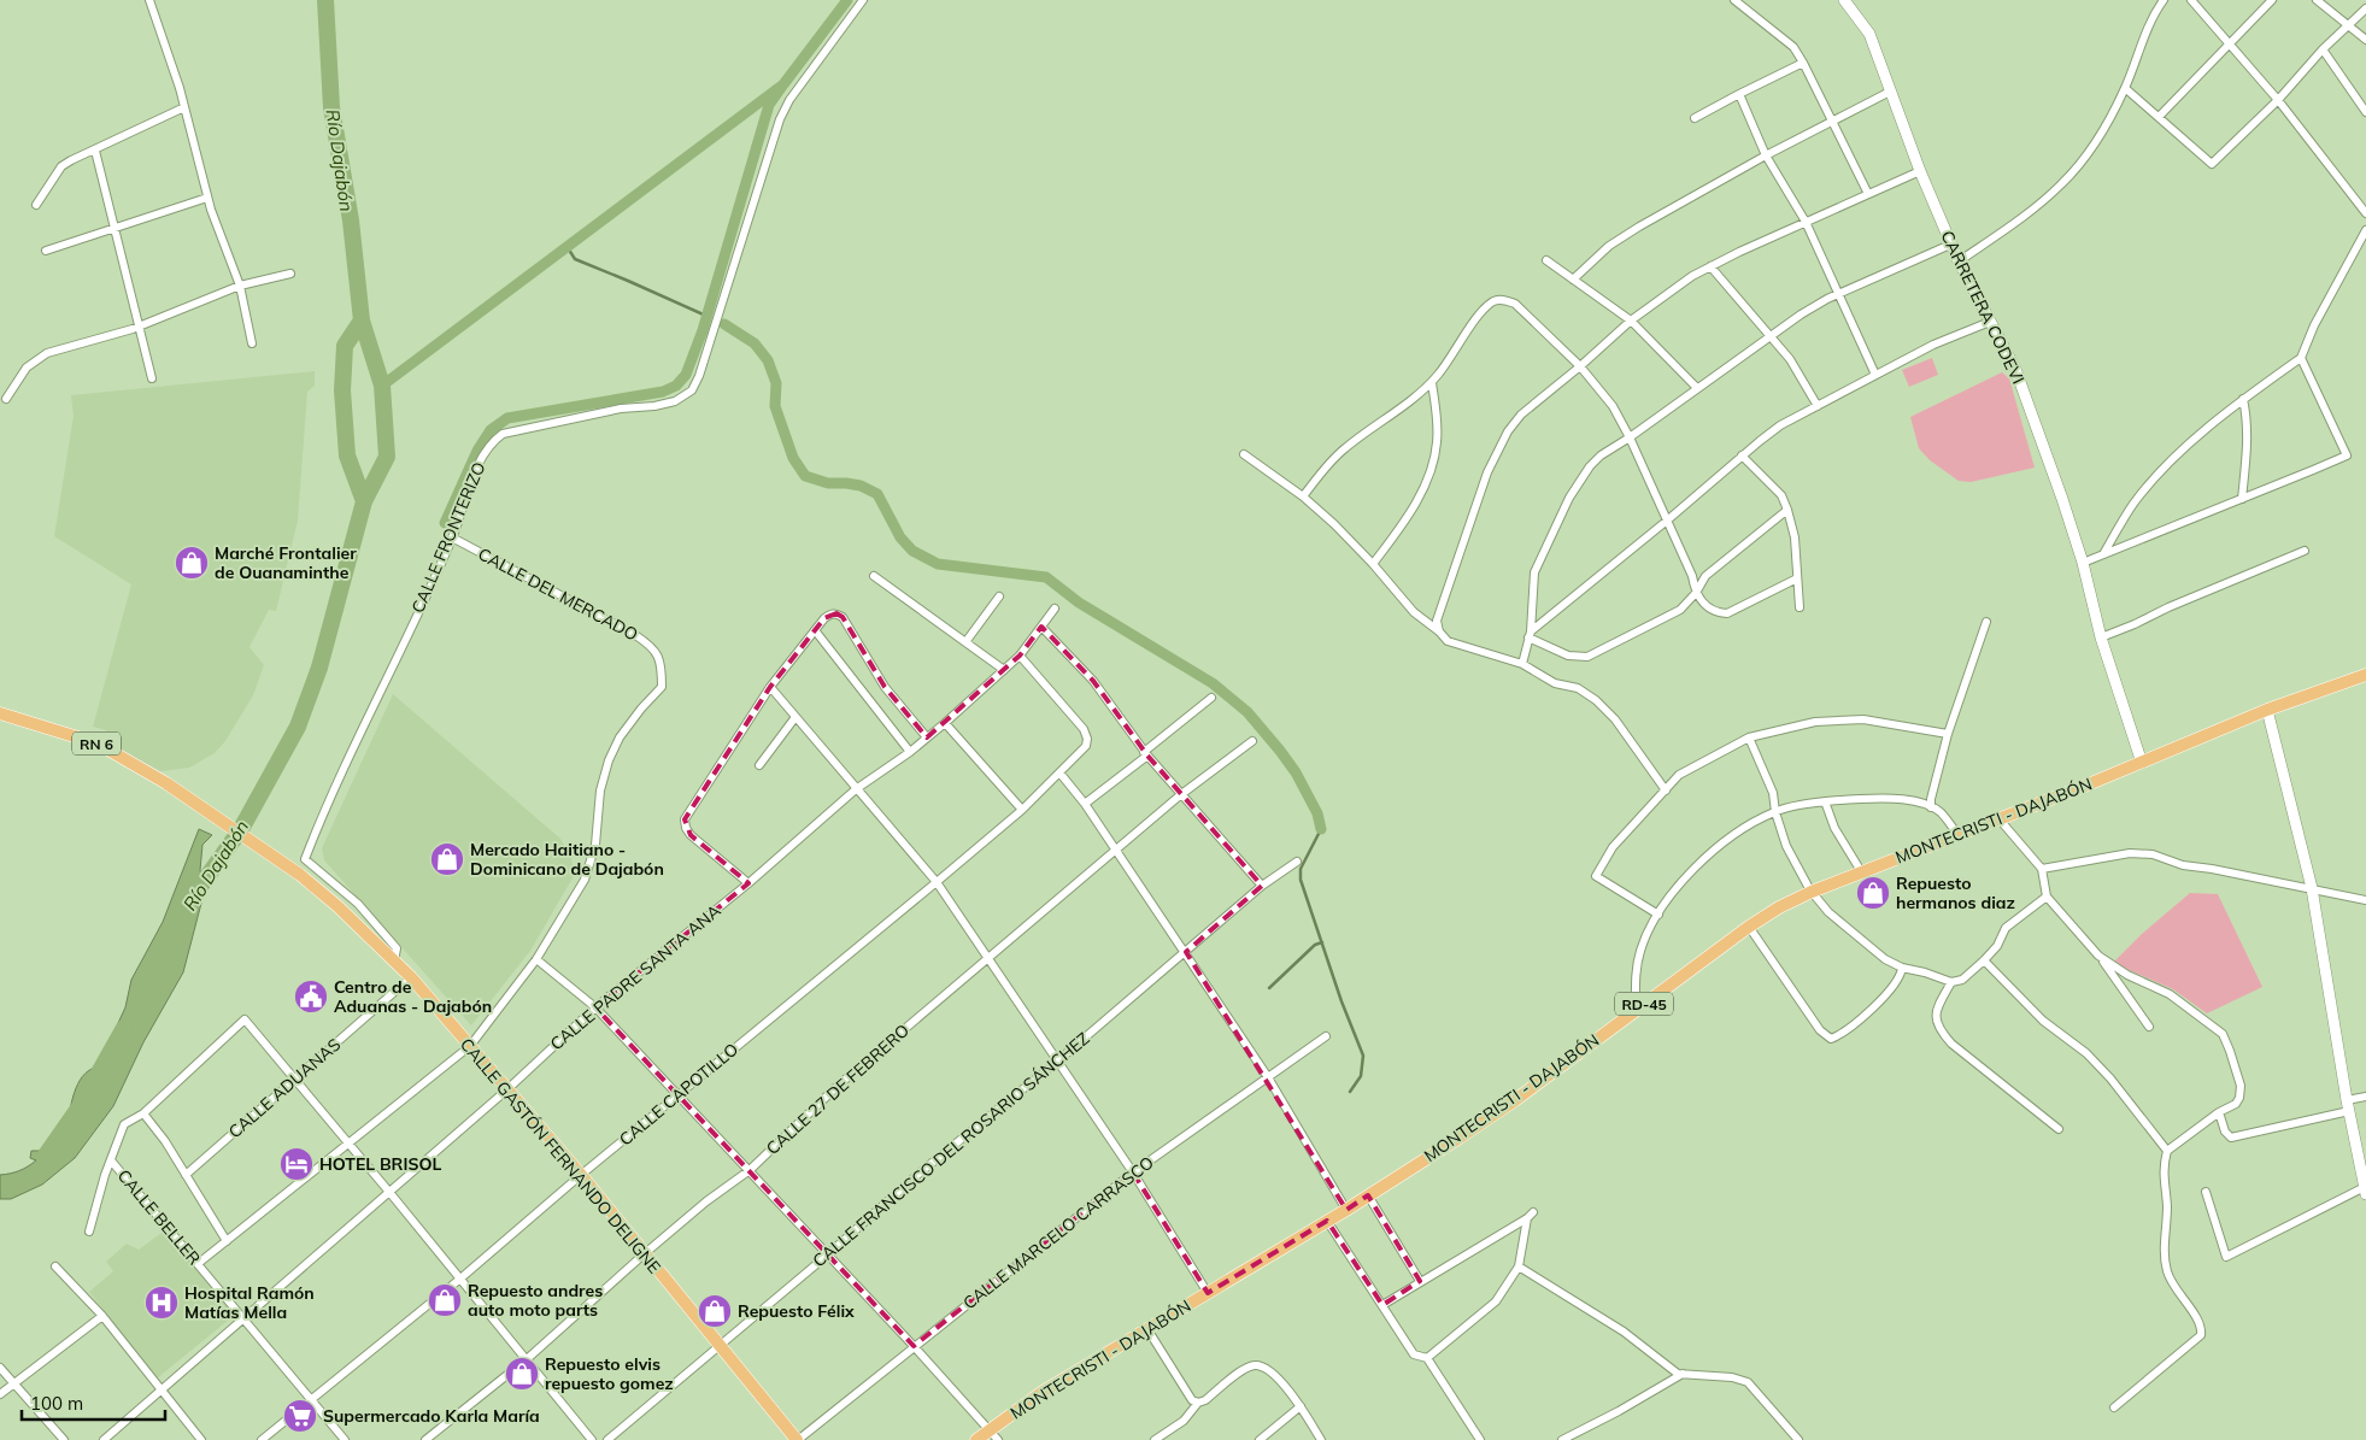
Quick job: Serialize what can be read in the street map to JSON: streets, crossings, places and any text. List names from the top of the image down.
{
  "streets": {
    "main road": [
      "RN 6",
      "MONTECRISTI - DAJABÓN",
      "RD-45",
      "CALLE GASTÓN FERNANDO DELIGNE"
    ],
    "street": [
      "CARRETERA CODEVI",
      "CALLE FRONTERIZO",
      "CALLE DEL MERCADO",
      "CALLE PADRE SANTA ANA",
      "CALLE ADUANAS",
      "CALLE 27 DE FEBRERO",
      "CALLE CAPOTILLO",
      "CALLE FRANCISCO DEL ROSARIO SÁNCHEZ",
      "CALLE BELLER",
      "CALLE MARCELO CARRASCO"
    ]
  },
  "crossings": [
    ["CARRETERA CODEVI", "MONTECRISTI - DAJABÓN"],
    ["CALLE FRONTERIZO", "CALLE DEL MERCADO"],
    ["CALLE FRONTERIZO", "CALLE GASTÓN FERNANDO DELIGNE"],
    ["CALLE DEL MERCADO", "CALLE GASTÓN FERNANDO DELIGNE"],
    ["CALLE DEL MERCADO", "CALLE BELLER"],
    ["CALLE PADRE SANTA ANA", "CALLE CAPOTILLO"],
    ["CALLE PADRE SANTA ANA", "CALLE GASTÓN FERNANDO DELIGNE"],
    ["CALLE PADRE SANTA ANA", "CALLE BELLER"],
    ["CALLE ADUANAS", "CALLE GASTÓN FERNANDO DELIGNE"],
    ["CALLE 27 DE FEBRERO", "CALLE GASTÓN FERNANDO DELIGNE"],
    ["CALLE CAPOTILLO", "CALLE GASTÓN FERNANDO DELIGNE"],
    ["CALLE CAPOTILLO", "CALLE BELLER"],
    ["CALLE FRANCISCO DEL ROSARIO SÁNCHEZ", "CALLE GASTÓN FERNANDO DELIGNE"],
    ["CALLE GASTÓN FERNANDO DELIGNE", "CALLE MARCELO CARRASCO"]
  ],
  "water": ["Río Dajabón"],
  "places": {
    "shop": [
      "Marché Frontalier de Ouanaminthe",
      "Mercado Haitiano - Dominicano de Dajabón",
      "Repuesto hermanos diaz",
      "Repuesto andres auto moto parts",
      "Repuesto Félix",
      "Repuesto elvis repuesto gomez"
    ],
    "public building": ["Centro de Aduanas - Dajabón"],
    "hotel": ["HOTEL BRISOL"],
    "hospital": ["Hospital Ramón Matías Mella"],
    "supermarket": ["Supermercado Karla María"]
  },
  "scale_bar": "100 m"
}
